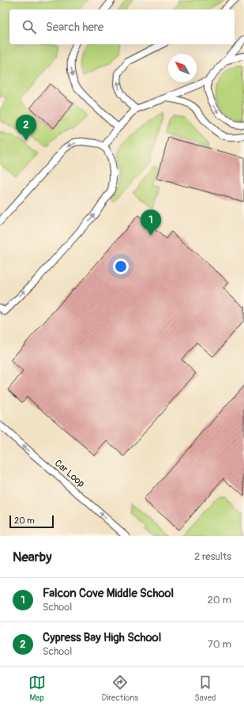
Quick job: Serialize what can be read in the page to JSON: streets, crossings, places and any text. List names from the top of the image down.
{
  "streets": {
    "lane": ["Car Loop"]
  },
  "one_way": ["Car Loop"],
  "scale_bar": "20 m",
  "north": "top left",
  "page": {
    "search": "Search here",
    "pins": ["2", "1"],
    "scale": "20 m",
    "heading": ["Nearby", "2 results"],
    "list": [
      {
        "mark": "1",
        "name": "Falcon Cove Middle School",
        "note": "School",
        "value": "20 m"
      },
      {
        "mark": "2",
        "name": "Cypress Bay High School",
        "note": "School",
        "value": "70 m"
      }
    ],
    "nav": ["Map", "Directions", "Saved"]
  }
}
